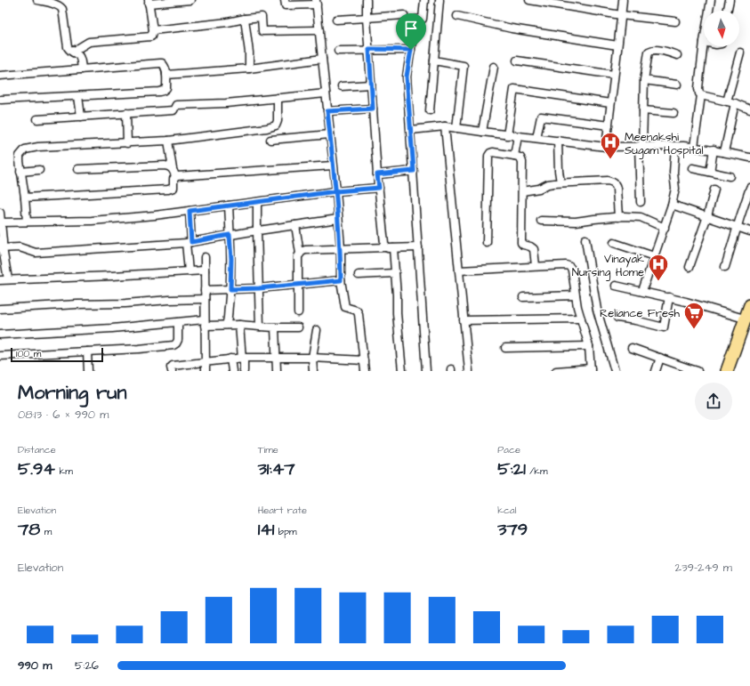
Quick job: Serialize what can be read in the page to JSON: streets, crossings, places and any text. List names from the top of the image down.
{
  "places": {
    "hospital": ["Meenakshi Sugam Hospital", "Vinayak Nursing Home"],
    "supermarket": ["Reliance Fresh"]
  },
  "scale_bar": "100 m",
  "north": "bottom",
  "page": {
    "scale": "100 m",
    "heading": ["Morning run", "08:13 · 6 × 990 m"],
    "stats": [
      ["Distance", "5.94 km"],
      ["Time", "31:47"],
      ["Pace", "5:21 /km"],
      ["Elevation", "78 m"],
      ["Heart rate", "141 bpm"],
      ["kcal", "379"]
    ],
    "chart": ["Elevation", "239–249 m"],
    "list": [
      {
        "name": "990 m",
        "note": "5:26"
      }
    ]
  }
}
